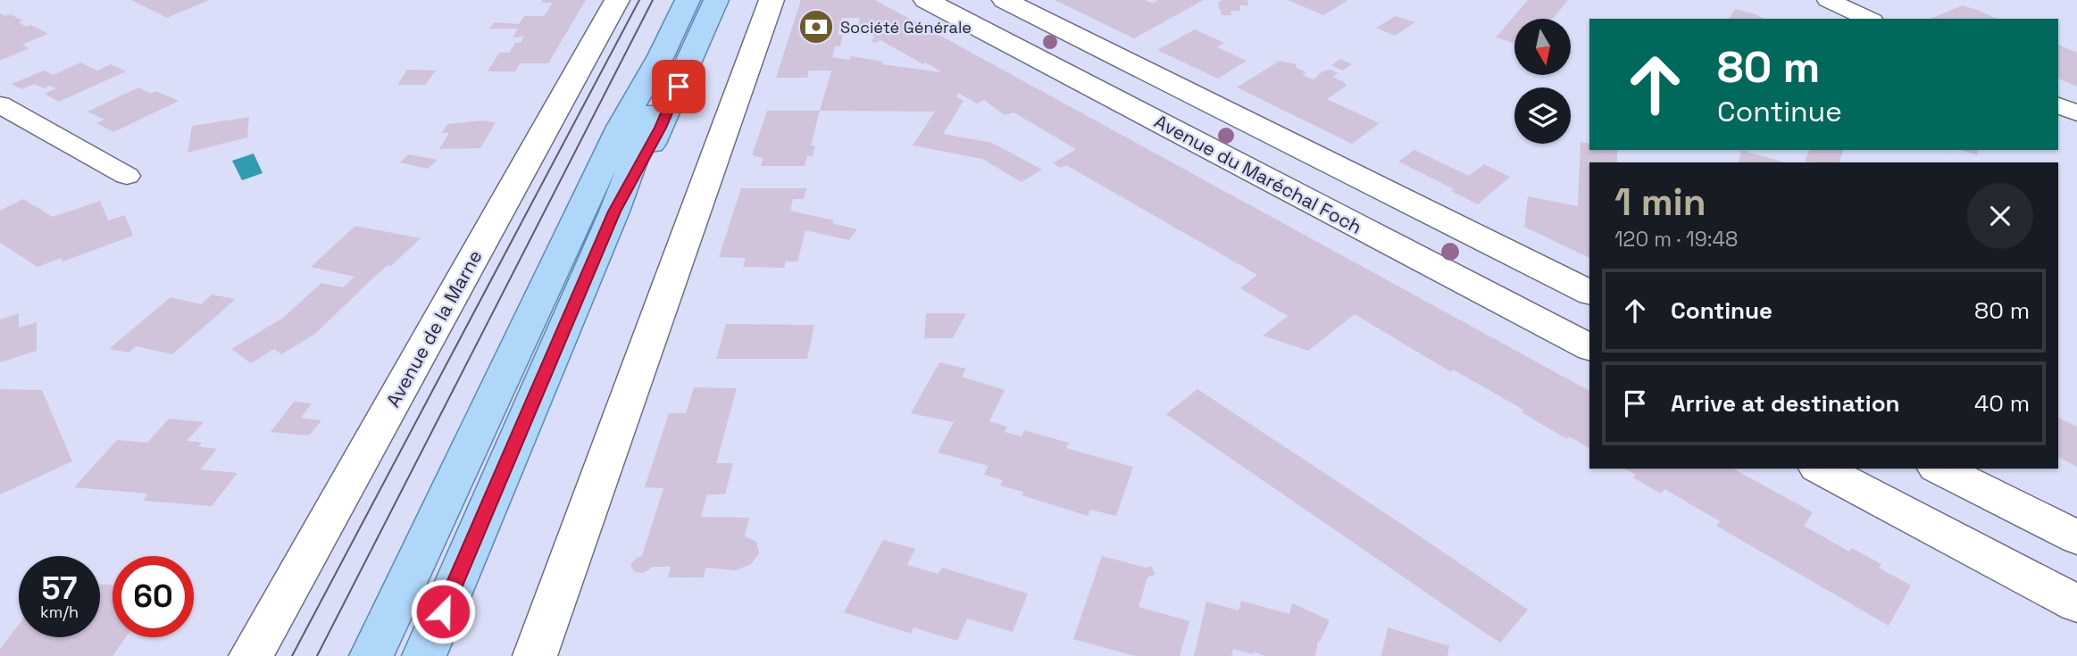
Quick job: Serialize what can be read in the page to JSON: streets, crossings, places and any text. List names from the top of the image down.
{
  "streets": {
    "main road": ["Avenue du Maréchal Foch", "Avenue de la Marne"]
  },
  "places": {
    "bank": ["Société Générale"]
  },
  "north": "bottom",
  "page": {
    "turn": ["80 m", "Continue"],
    "heading": ["1 min", "120 m · 19:48"],
    "list": [
      {
        "name": "Continue",
        "value": "80 m"
      },
      {
        "name": "Arrive at destination",
        "value": "40 m"
      }
    ],
    "speed": "57 km/h",
    "limit": "60"
  }
}
